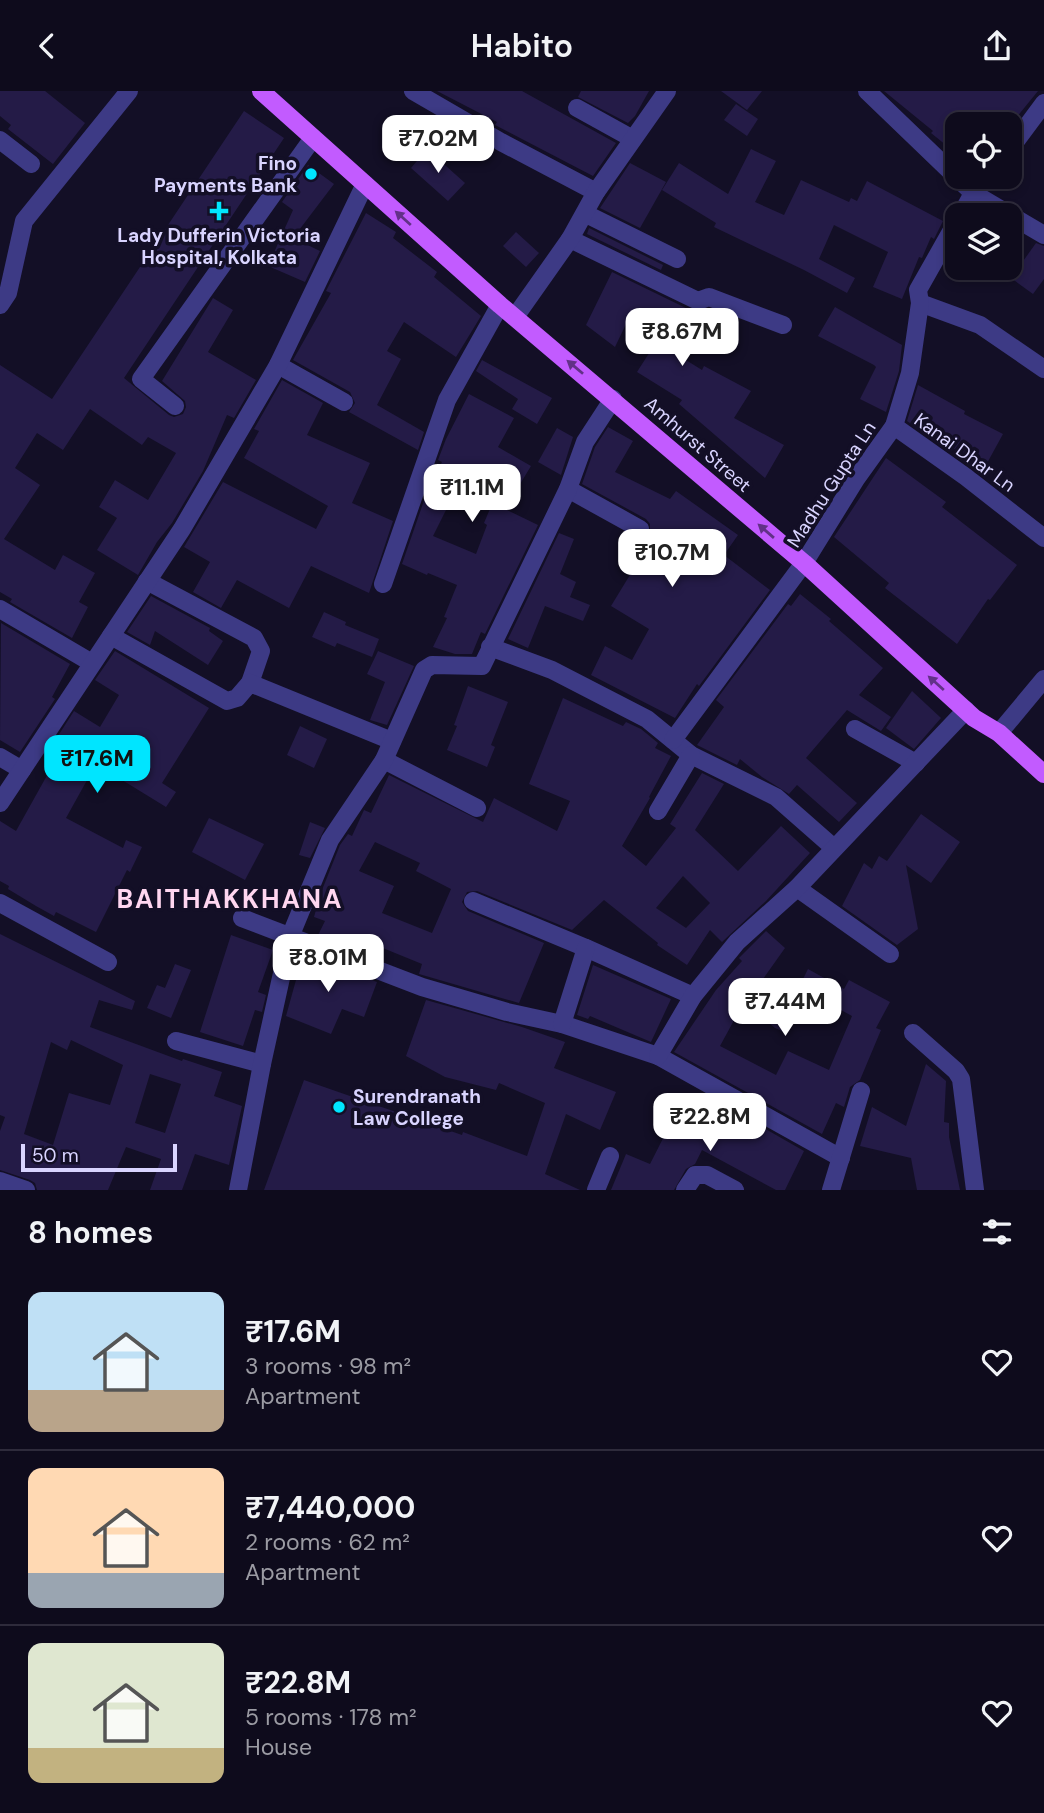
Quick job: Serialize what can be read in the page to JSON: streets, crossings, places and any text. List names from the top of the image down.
{
  "streets": {
    "main road": ["Amhurst Street"],
    "street": ["Kanai Dhar Ln", "Madhu Gupta Ln"]
  },
  "crossings": [
    ["Amhurst Street", "Madhu Gupta Ln"],
    ["Kanai Dhar Ln", "Madhu Gupta Ln"]
  ],
  "one_way": ["Amhurst Street"],
  "districts": ["BAITHAKKHANA"],
  "places": {
    "other": ["Fino Payments Bank", "Surendranath Law College"],
    "health": ["Lady Dufferin Victoria Hospital, Kolkata"]
  },
  "scale_bar": "50 m",
  "page": {
    "header": "Habito",
    "price": [
      "₹7.02M",
      "₹8.67M",
      "₹11.1M",
      "₹10.7M",
      "₹17.6M",
      "₹8.01M",
      "₹7.44M",
      "₹22.8M"
    ],
    "scale": "50 m",
    "heading": "8 homes",
    "list": [
      {
        "name": "₹17.6M",
        "note": "3 rooms · 98 m² · Apartment"
      },
      {
        "name": "₹7,440,000",
        "note": "2 rooms · 62 m² · Apartment"
      },
      {
        "name": "₹22.8M",
        "note": "5 rooms · 178 m² · House"
      }
    ]
  }
}
